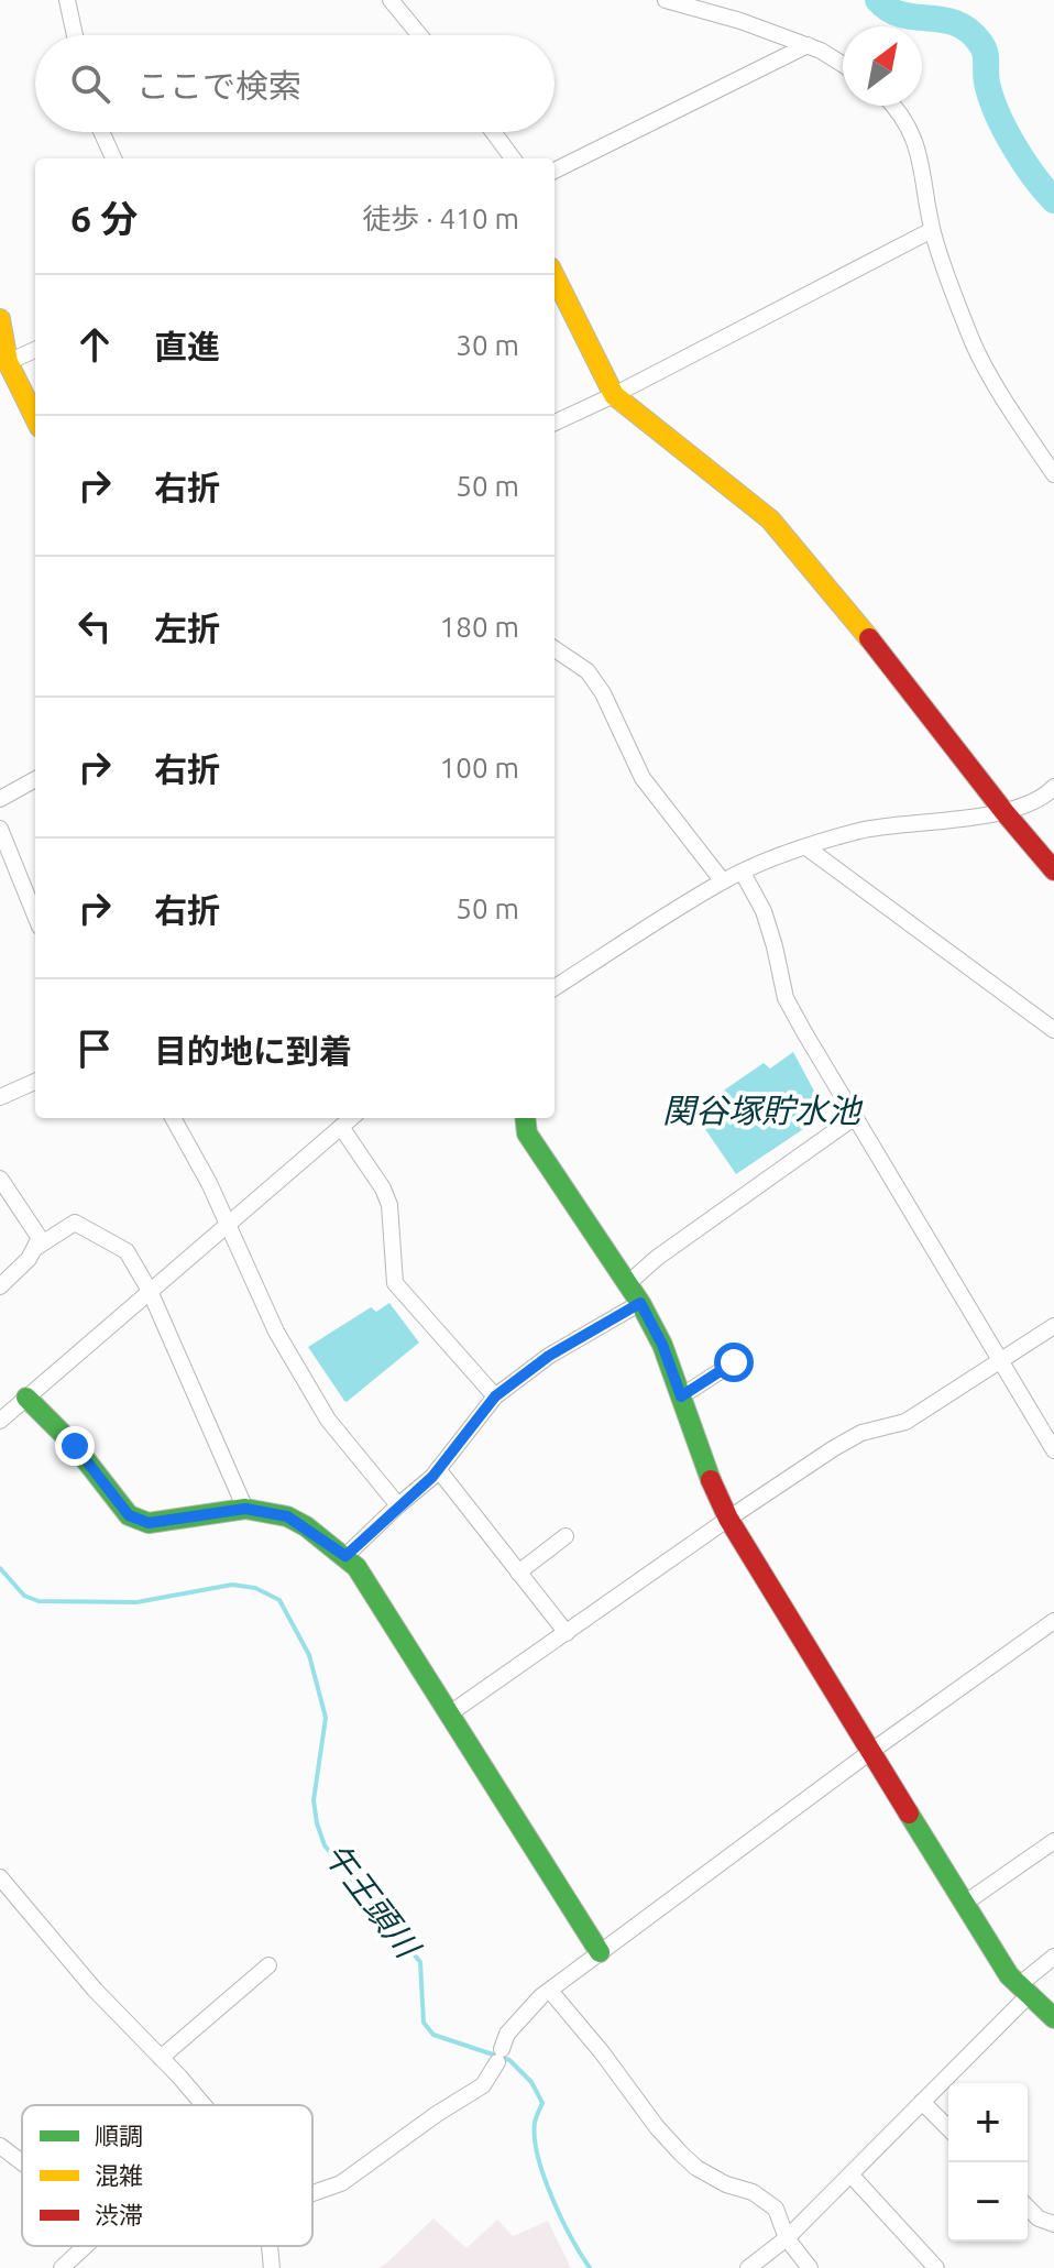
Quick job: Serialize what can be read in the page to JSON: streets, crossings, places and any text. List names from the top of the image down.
{
  "water": ["関谷塚貯水池", "午王頭川"],
  "legend": ["順調", "混雑", "渋滞"],
  "north": "top right",
  "page": {
    "search": "ここで検索",
    "heading": ["6 分", "徒歩 · 410 m"],
    "list": [
      ["直進", "30 m"],
      ["右折", "50 m"],
      ["左折", "180 m"],
      ["右折", "100 m"],
      ["右折", "50 m"],
      "目的地に到着"
    ],
    "map_buttons": ["+", "−"]
  }
}
